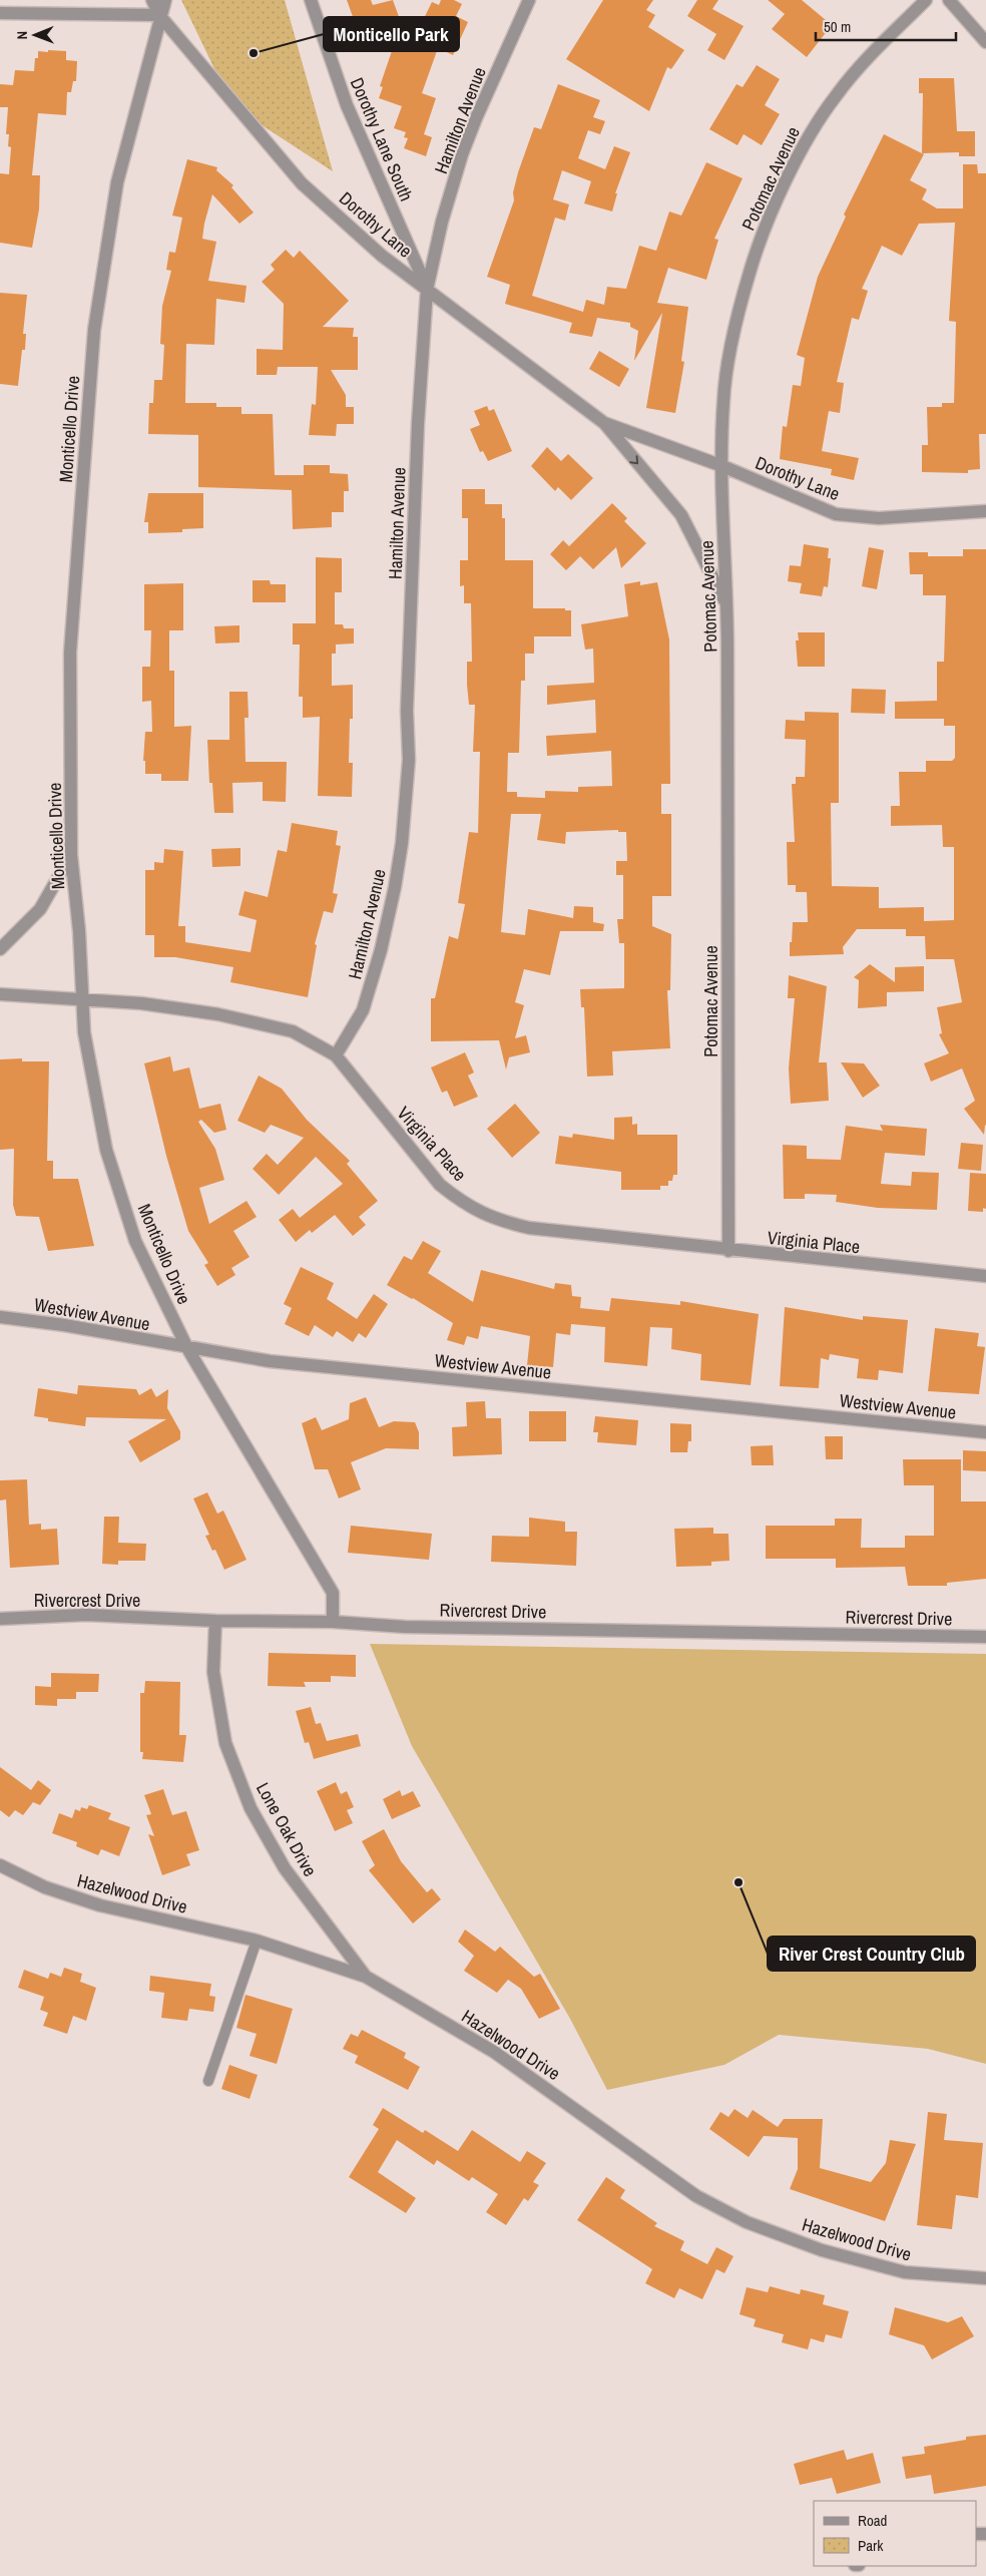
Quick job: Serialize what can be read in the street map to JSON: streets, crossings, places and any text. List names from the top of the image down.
{
  "streets": {
    "street": [
      "Hamilton Avenue",
      "Dorothy Lane South",
      "Potomac Avenue",
      "Dorothy Lane",
      "Monticello Drive",
      "Virginia Place",
      "Westview Avenue",
      "Rivercrest Drive",
      "Lone Oak Drive",
      "Hazelwood Drive"
    ]
  },
  "crossings": [
    ["Hamilton Avenue", "Dorothy Lane South"],
    ["Hamilton Avenue", "Dorothy Lane"],
    ["Hamilton Avenue", "Virginia Place"],
    ["Dorothy Lane South", "Dorothy Lane"],
    ["Potomac Avenue", "Dorothy Lane"],
    ["Potomac Avenue", "Virginia Place"],
    ["Dorothy Lane", "Monticello Drive"],
    ["Monticello Drive", "Virginia Place"],
    ["Monticello Drive", "Westview Avenue"],
    ["Monticello Drive", "Rivercrest Drive"],
    ["Rivercrest Drive", "Lone Oak Drive"],
    ["Lone Oak Drive", "Hazelwood Drive"]
  ],
  "places": ["Monticello Park", "River Crest Country Club"],
  "legend": ["Road", "Park"],
  "scale_bar": "50 m",
  "north": "left"
}
